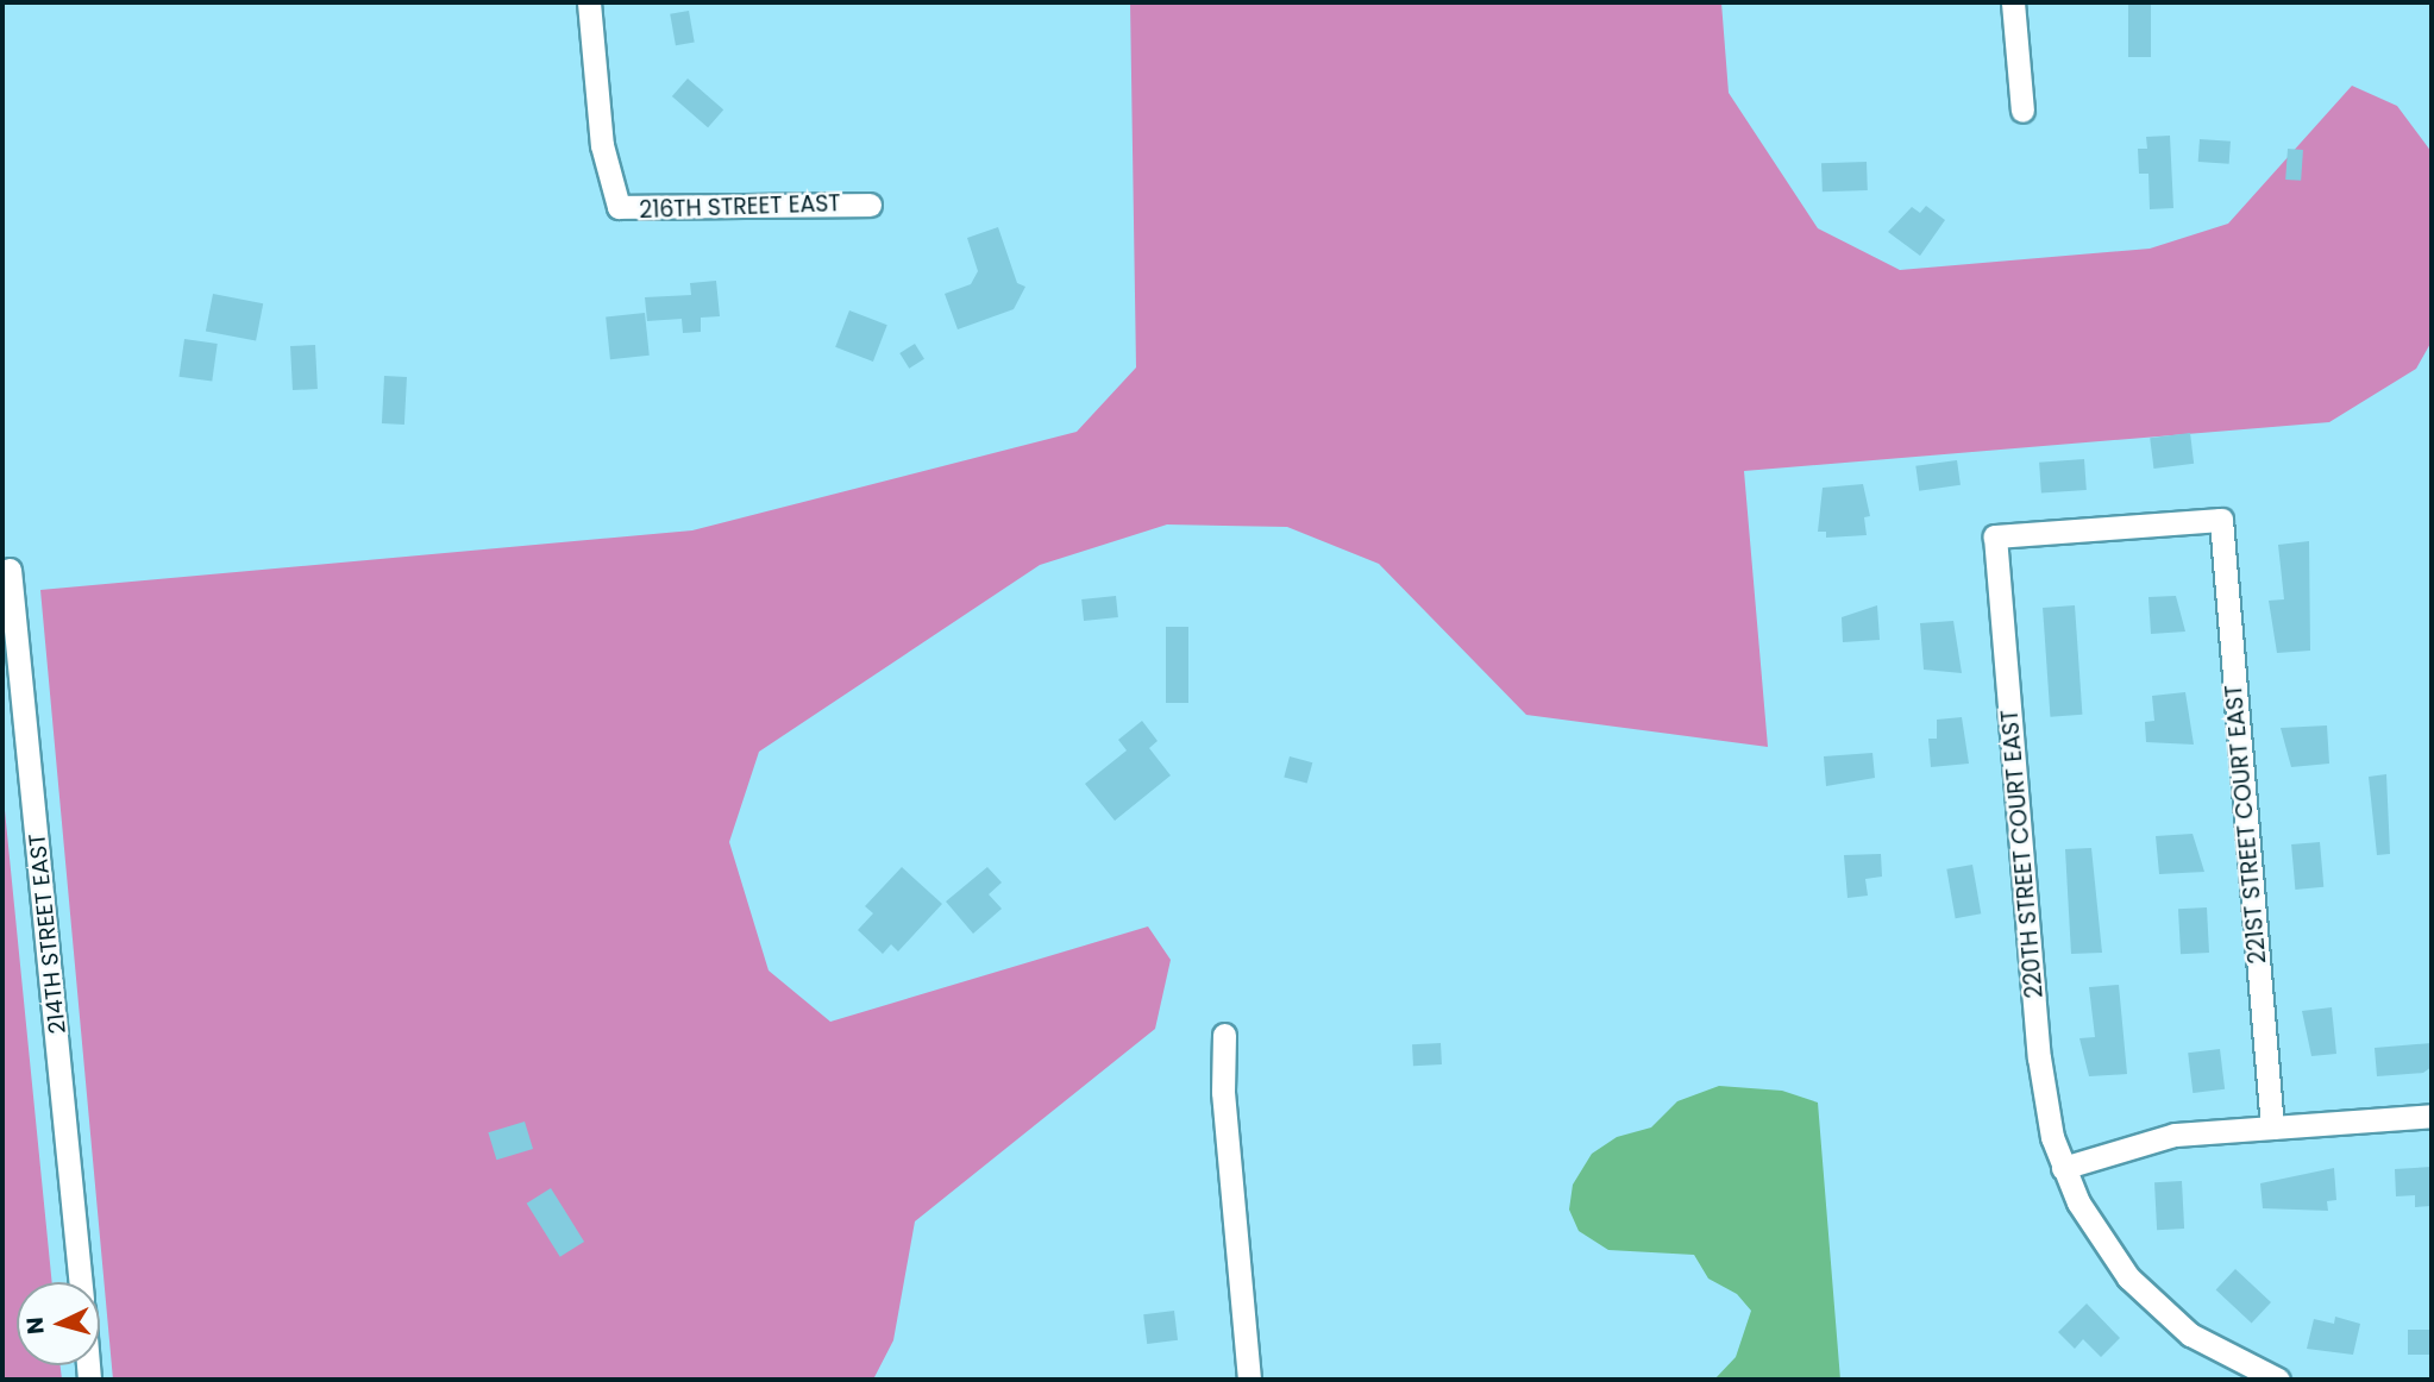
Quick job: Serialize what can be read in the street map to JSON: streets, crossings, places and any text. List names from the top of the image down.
{
  "streets": {
    "street": [
      "216TH STREET EAST",
      "221ST STREET COURT EAST",
      "220TH STREET COURT EAST",
      "214TH STREET EAST"
    ]
  },
  "crossings": [
    ["221ST STREET COURT EAST", "220TH STREET COURT EAST"]
  ],
  "north": "left"
}
